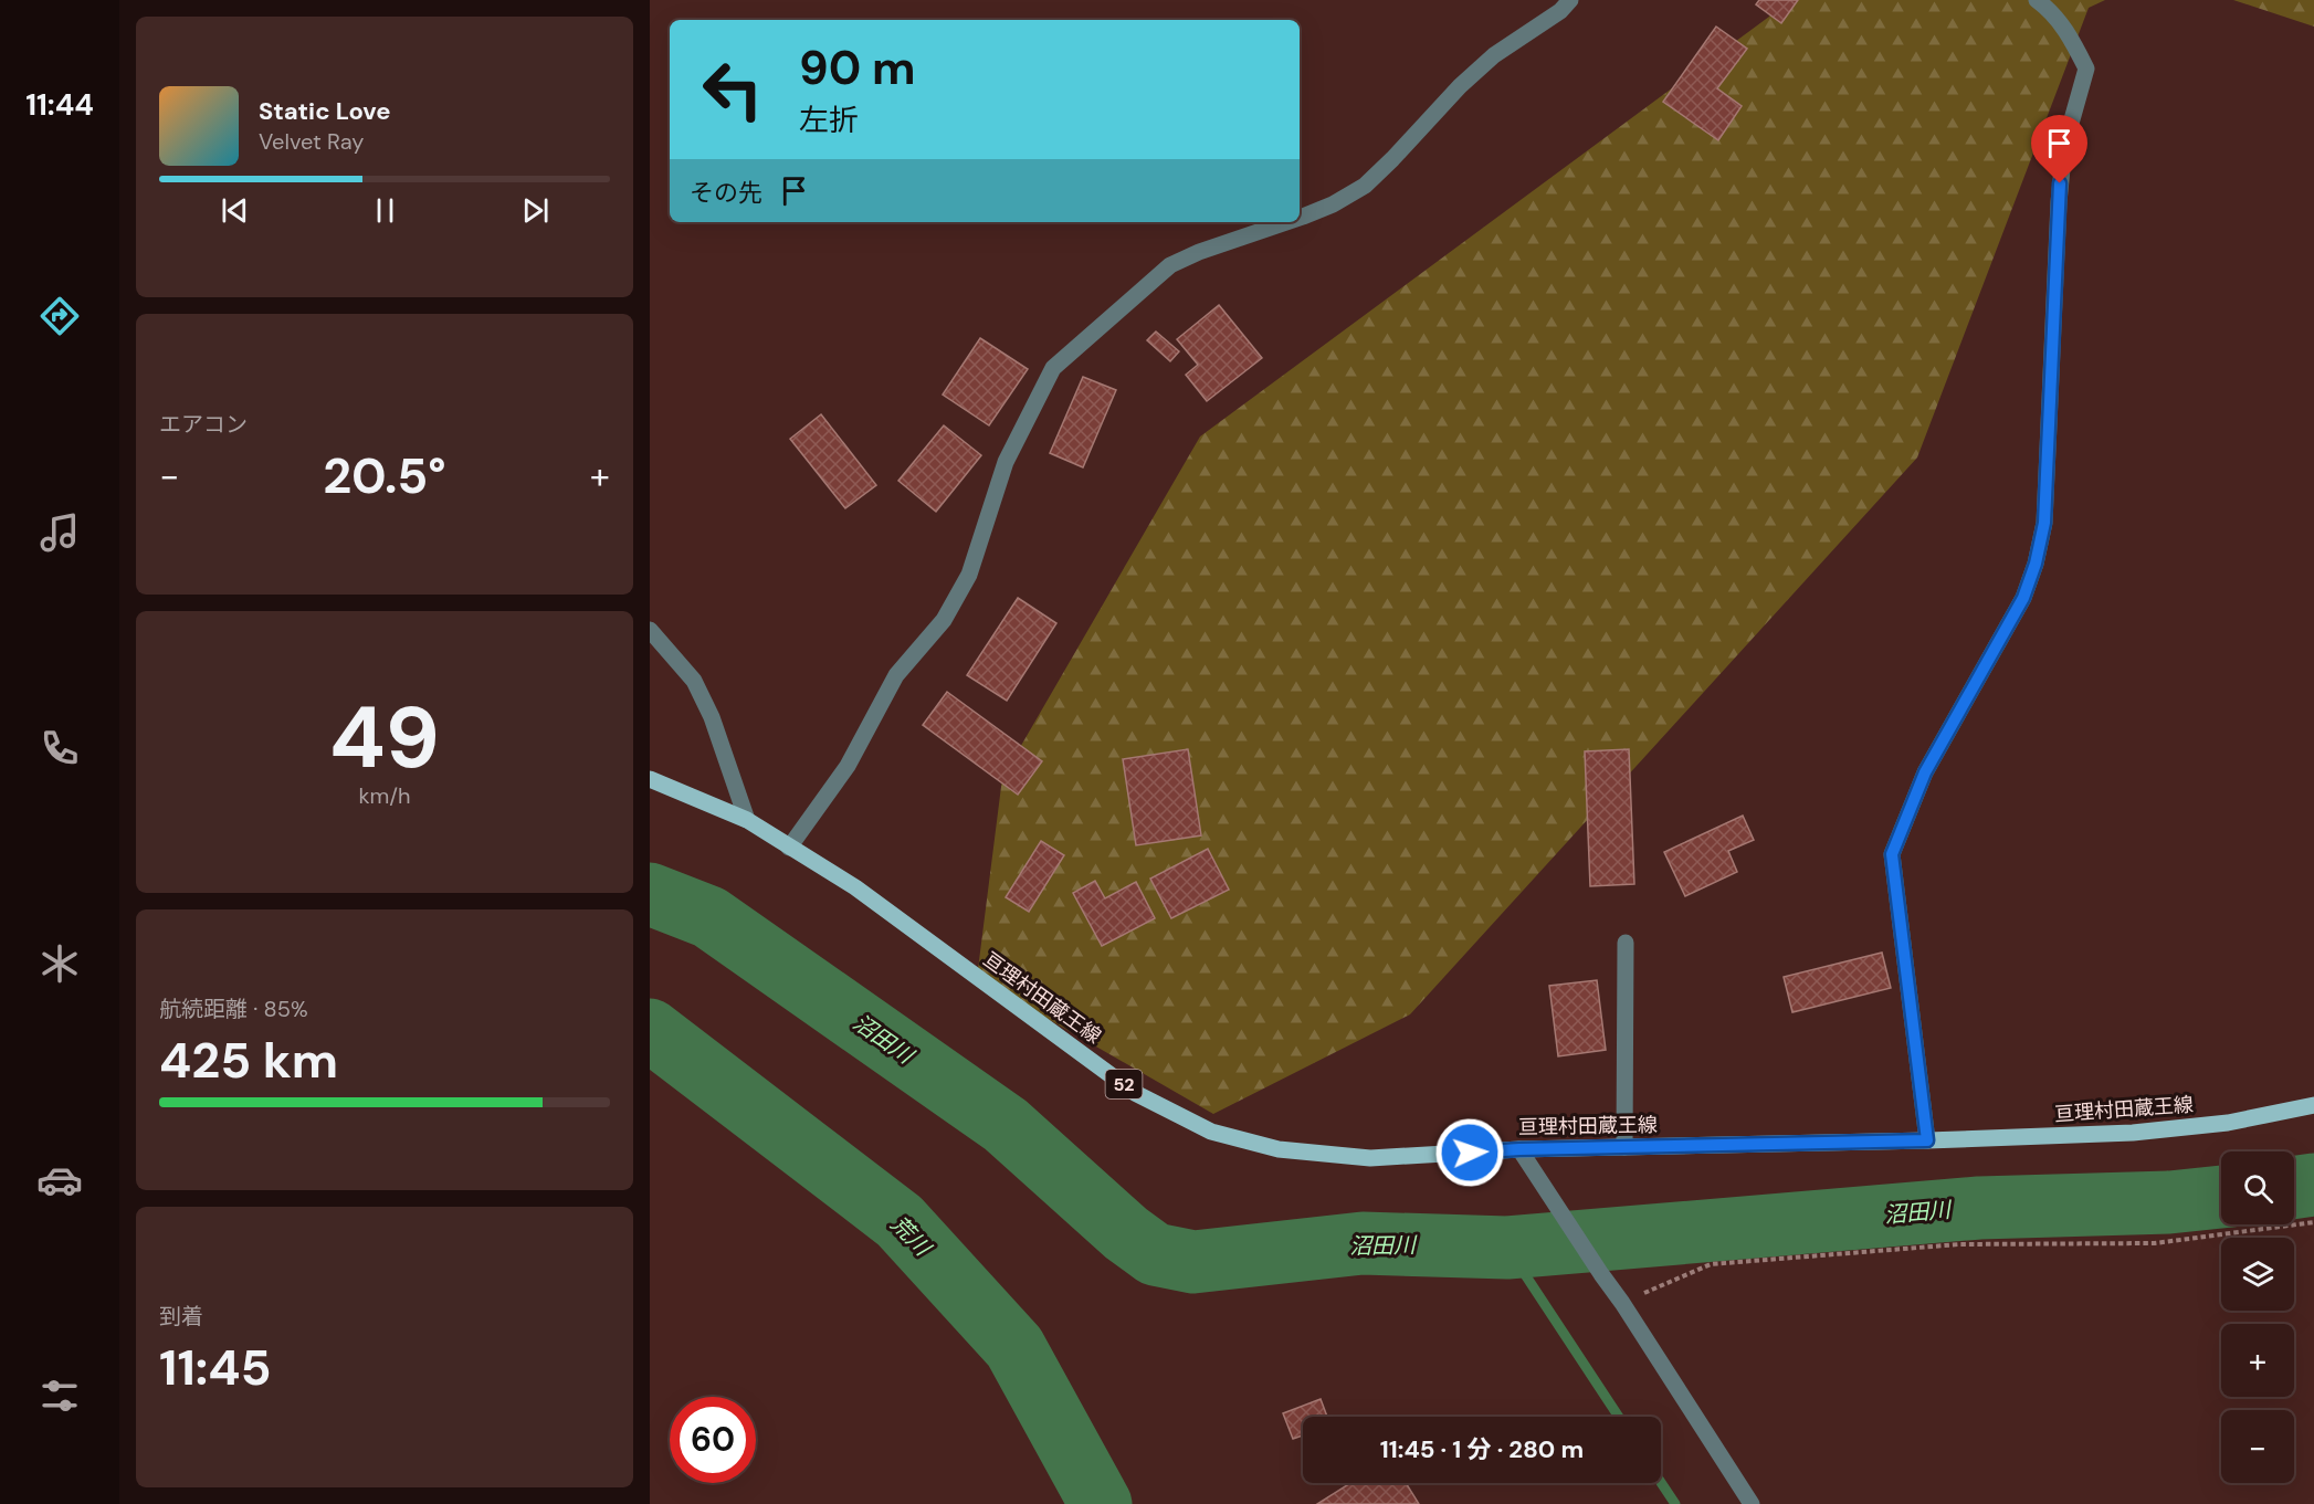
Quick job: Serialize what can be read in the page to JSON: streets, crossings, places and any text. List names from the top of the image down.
{
  "streets": {
    "main road": ["亘理村田蔵王線", "52"]
  },
  "water": ["沼田川", "荒川"],
  "page": {
    "tabs": "11:44",
    "turn": ["90 m", "左折"],
    "song": ["Static Love", "Velvet Ray"],
    "then": "その先",
    "tile": [
      "エアコン",
      ["49", "km/h"],
      ["航続距離 · 85%", "425 km"],
      ["到着", "11:45"]
    ],
    "heat": ["−", "20.5°", "+"],
    "map_buttons": ["+", "−"],
    "limit": "60",
    "trip": "11:45 · 1 分 · 280 m"
  }
}
